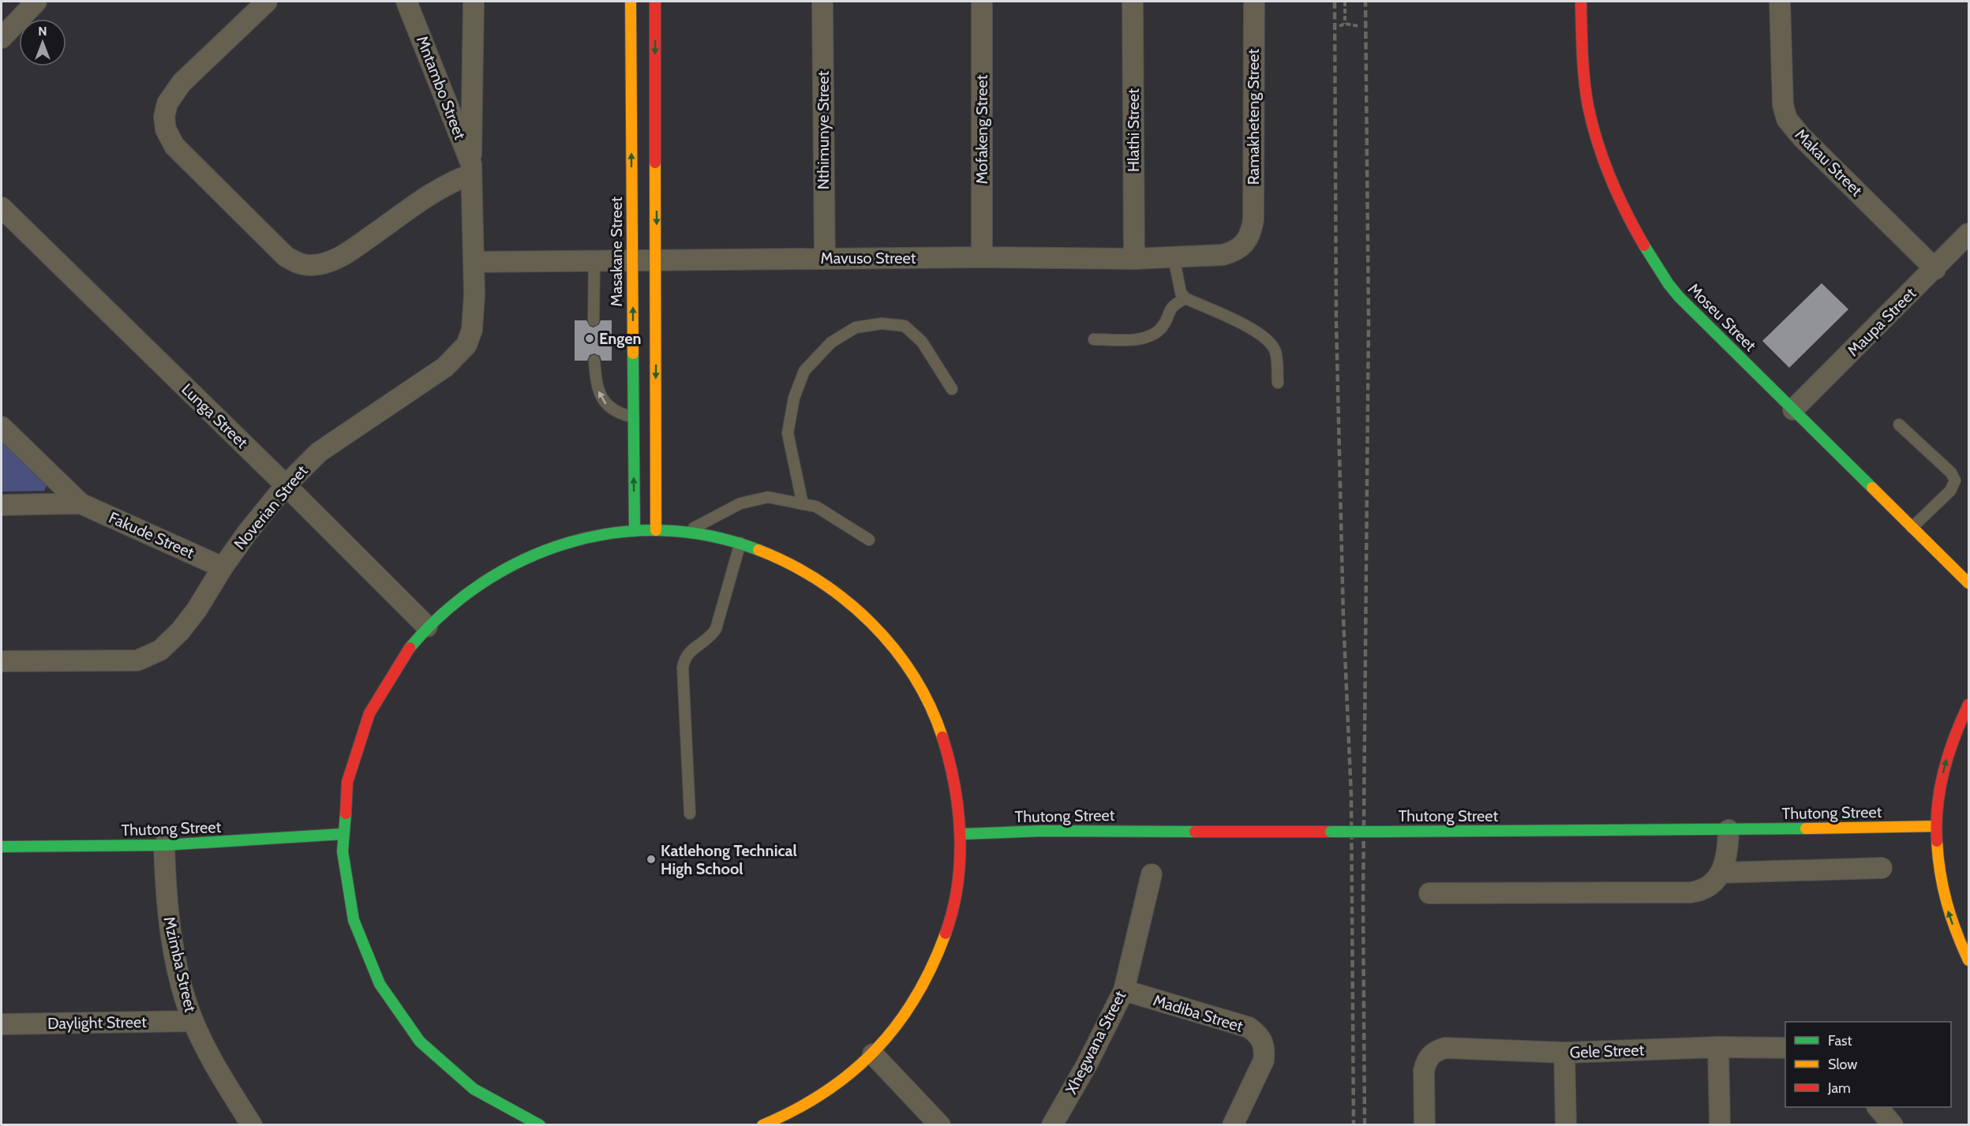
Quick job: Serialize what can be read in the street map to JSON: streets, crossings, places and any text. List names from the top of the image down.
{
  "streets": {
    "street": [
      "Mntambo Street",
      "Ramakheteng Street",
      "Mofakeng Street",
      "Nthimunye Street",
      "Hlathi Street",
      "Makau Street",
      "Masakane Street",
      "Mavuso Street",
      "Moseu Street",
      "Maupa Street",
      "Lunga Street",
      "Noverian Street",
      "Fakude Street",
      "Thutong Street",
      "Mzimba Street",
      "Madiba Street",
      "Daylight Street",
      "Xhegwana Street",
      "Gele Street"
    ]
  },
  "crossings": [
    ["Mntambo Street", "Noverian Street"],
    ["Ramakheteng Street", "Mavuso Street"],
    ["Mofakeng Street", "Mavuso Street"],
    ["Nthimunye Street", "Mavuso Street"],
    ["Hlathi Street", "Mavuso Street"],
    ["Makau Street", "Maupa Street"],
    ["Masakane Street", "Mavuso Street"],
    ["Mavuso Street", "Noverian Street"],
    ["Moseu Street", "Maupa Street"],
    ["Lunga Street", "Noverian Street"],
    ["Noverian Street", "Fakude Street"],
    ["Thutong Street", "Mzimba Street"],
    ["Mzimba Street", "Daylight Street"],
    ["Madiba Street", "Xhegwana Street"]
  ],
  "places": ["Engen", "Katlehong Technical High School"],
  "legend": ["Fast", "Slow", "Jam"],
  "north": "top"
}
